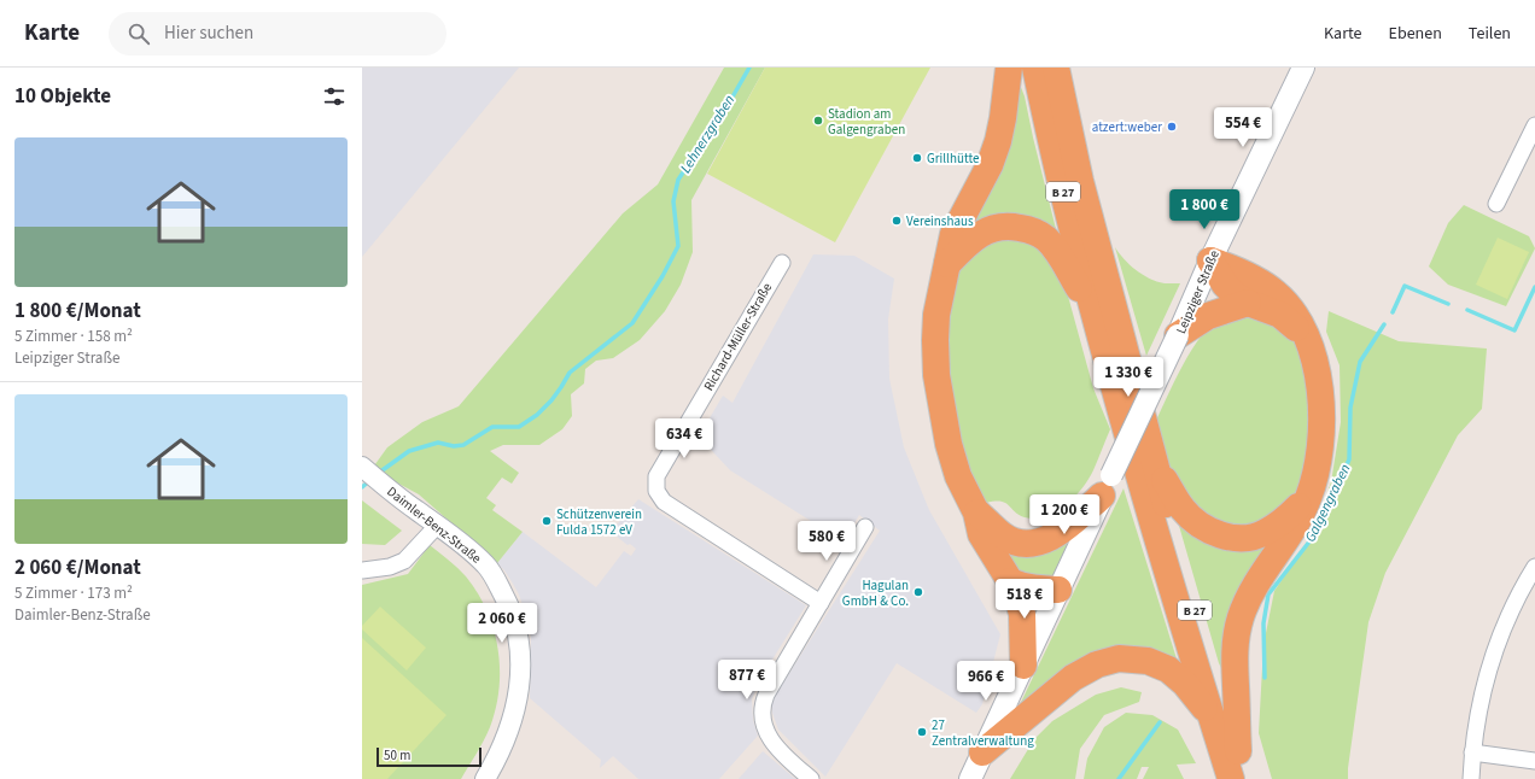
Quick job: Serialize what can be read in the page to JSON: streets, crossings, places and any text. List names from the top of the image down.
{
  "streets": {
    "highway": ["B 27"],
    "main road": ["Leipziger Straße"],
    "street": ["Richard-Müller-Straße", "Daimler-Benz-Straße"]
  },
  "water": ["Lehnerzgraben", "Galgengraben"],
  "places": [
    "Stadion am Galgengraben",
    "atzert:weber",
    "Grillhütte",
    "Vereinshaus",
    "Schützenverein Fulda 1572 eV",
    "Hagulan GmbH & Co.",
    "27 Zentralverwaltung"
  ],
  "scale_bar": "50 m",
  "page": {
    "header": "Karte",
    "search": "Hier suchen",
    "nav": ["Karte", "Ebenen", "Teilen"],
    "heading": "10 Objekte",
    "price": [
      "554 €",
      "1 800 €",
      "1 330 €",
      "634 €",
      "1 200 €",
      "580 €",
      "518 €",
      "2 060 €",
      "877 €",
      "966 €"
    ],
    "list": [
      {
        "name": "1 800 €/Monat",
        "note": "5 Zimmer · 158 m² · Leipziger Straße"
      },
      {
        "name": "2 060 €/Monat",
        "note": "5 Zimmer · 173 m² · Daimler-Benz-Straße"
      }
    ],
    "scale": "50 m"
  }
}
